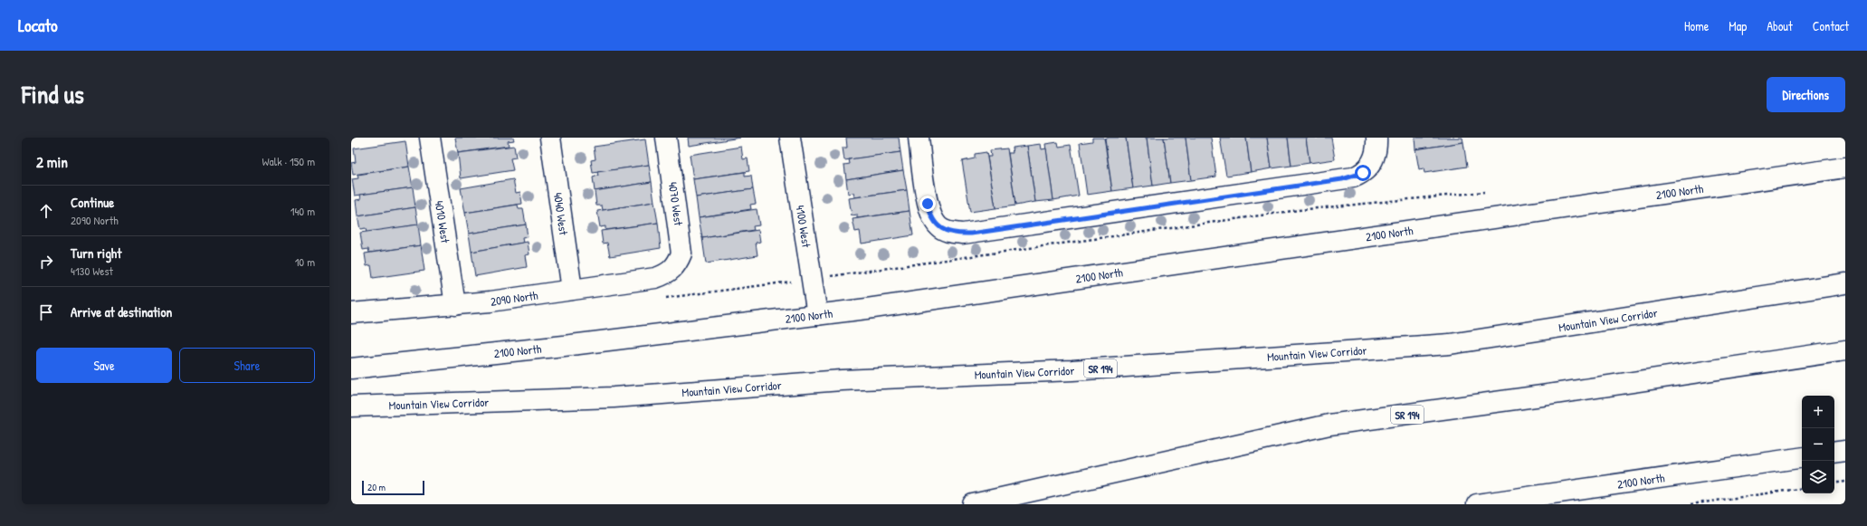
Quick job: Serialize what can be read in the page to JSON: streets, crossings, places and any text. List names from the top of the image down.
{
  "streets": {
    "main road": [
      "2100 North",
      "4070 West",
      "4040 West",
      "4010 West",
      "4100 West",
      "2090 North",
      "Mountain View Corridor",
      "SR 194"
    ]
  },
  "crossings": [
    ["2100 North", "4100 West"],
    ["4070 West", "2090 North"],
    ["4040 West", "2090 North"],
    ["4010 West", "2090 North"]
  ],
  "scale_bar": "20 m",
  "page": {
    "header": "Locato",
    "nav": [
      "Home",
      "Map",
      "About",
      "Contact"
    ],
    "title": "Find us",
    "buttons": [
      "Directions",
      ["Save", "Share"]
    ],
    "heading": ["2 min", "Walk · 150 m"],
    "list": [
      ["Continue", "2090 North", "140 m"],
      ["Turn right", "4130 West", "10 m"],
      "Arrive at destination"
    ],
    "map_buttons": ["+", "−"],
    "scale": "20 m"
  }
}
